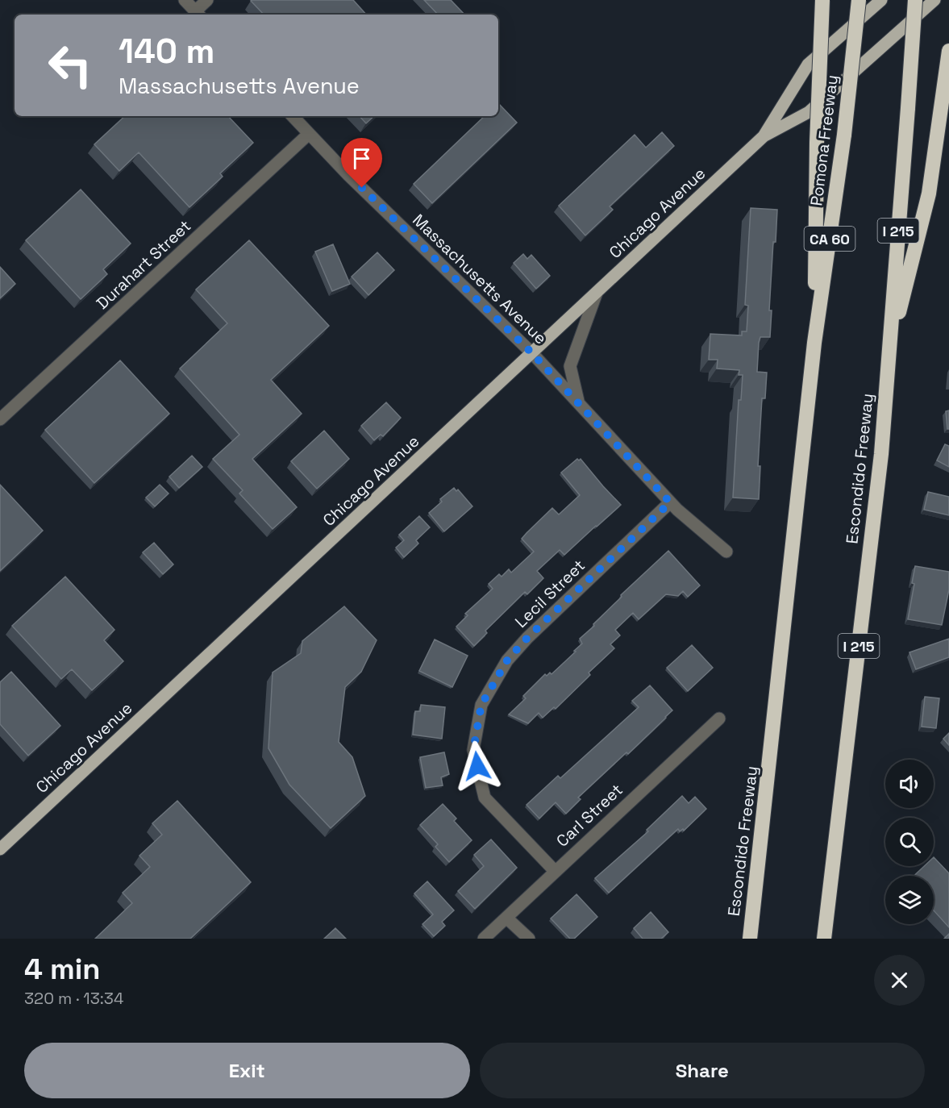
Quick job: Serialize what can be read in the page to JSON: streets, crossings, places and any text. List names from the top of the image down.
{
  "streets": {
    "highway": [
      "Pomona Freeway",
      "I 215",
      "CA 60",
      "Escondido Freeway"
    ],
    "main road": ["Chicago Avenue"],
    "street": [
      "Durahart Street",
      "Massachusetts Avenue",
      "Lecil Street",
      "Carl Street"
    ]
  },
  "crossings": [
    ["Pomona Freeway", "Escondido Freeway"],
    ["Chicago Avenue", "Massachusetts Avenue"],
    ["Durahart Street", "Massachusetts Avenue"],
    ["Massachusetts Avenue", "Lecil Street"],
    ["Lecil Street", "Carl Street"]
  ],
  "page": {
    "turn": ["140 m", "Massachusetts Avenue"],
    "heading": ["4 min", "320 m · 13:34"],
    "buttons": ["Exit", "Share"]
  }
}
